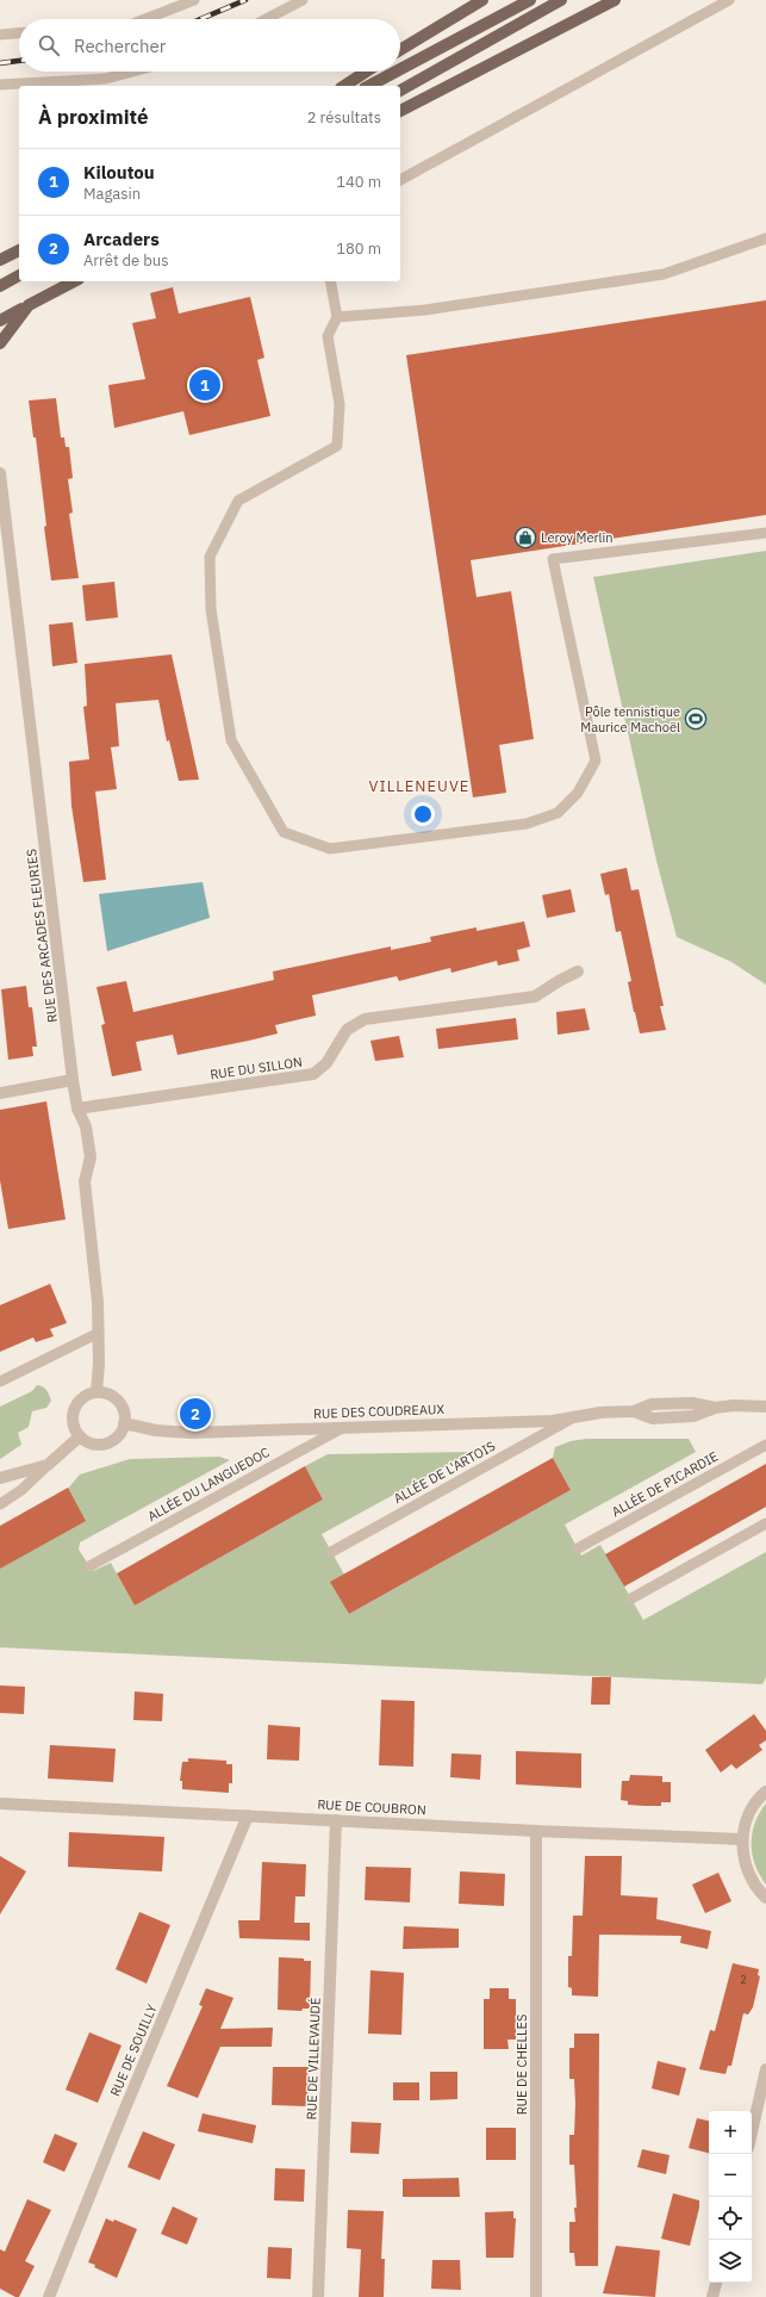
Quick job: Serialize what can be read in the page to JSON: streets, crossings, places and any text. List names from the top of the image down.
{
  "streets": {
    "street": [
      "RUE DES ARCADES FLEURIES",
      "RUE DU SILLON",
      "RUE DES COUDREAUX",
      "RUE DE COUBRON",
      "RUE DE SOUILLY",
      "RUE DE VILLEVAUDÉ",
      "RUE DE CHELLES"
    ],
    "lane": ["ALLÉE DE L'ARTOIS", "ALLÉE DU LANGUEDOC", "ALLÉE DE PICARDIE"]
  },
  "crossings": [
    ["RUE DES ARCADES FLEURIES", "RUE DU SILLON"],
    ["RUE DES ARCADES FLEURIES", "RUE DES COUDREAUX"],
    ["RUE DES COUDREAUX", "ALLÉE DE L'ARTOIS"],
    ["RUE DES COUDREAUX", "ALLÉE DU LANGUEDOC"],
    ["RUE DE COUBRON", "RUE DE SOUILLY"],
    ["RUE DE COUBRON", "RUE DE VILLEVAUDÉ"],
    ["RUE DE COUBRON", "RUE DE CHELLES"]
  ],
  "districts": ["VILLENEUVE"],
  "places": {
    "shop": ["Leroy Merlin"],
    "sports": ["Pôle tennistique Maurice Machoël"]
  },
  "house_numbers": ["2"],
  "page": {
    "search": "Rechercher",
    "heading": ["À proximité", "2 résultats"],
    "list": [
      {
        "mark": "1",
        "name": "Kiloutou",
        "note": "Magasin",
        "value": "140 m"
      },
      {
        "mark": "2",
        "name": "Arcaders",
        "note": "Arrêt de bus",
        "value": "180 m"
      }
    ],
    "pins": ["1", "2"],
    "map_buttons": ["+", "−"]
  }
}
